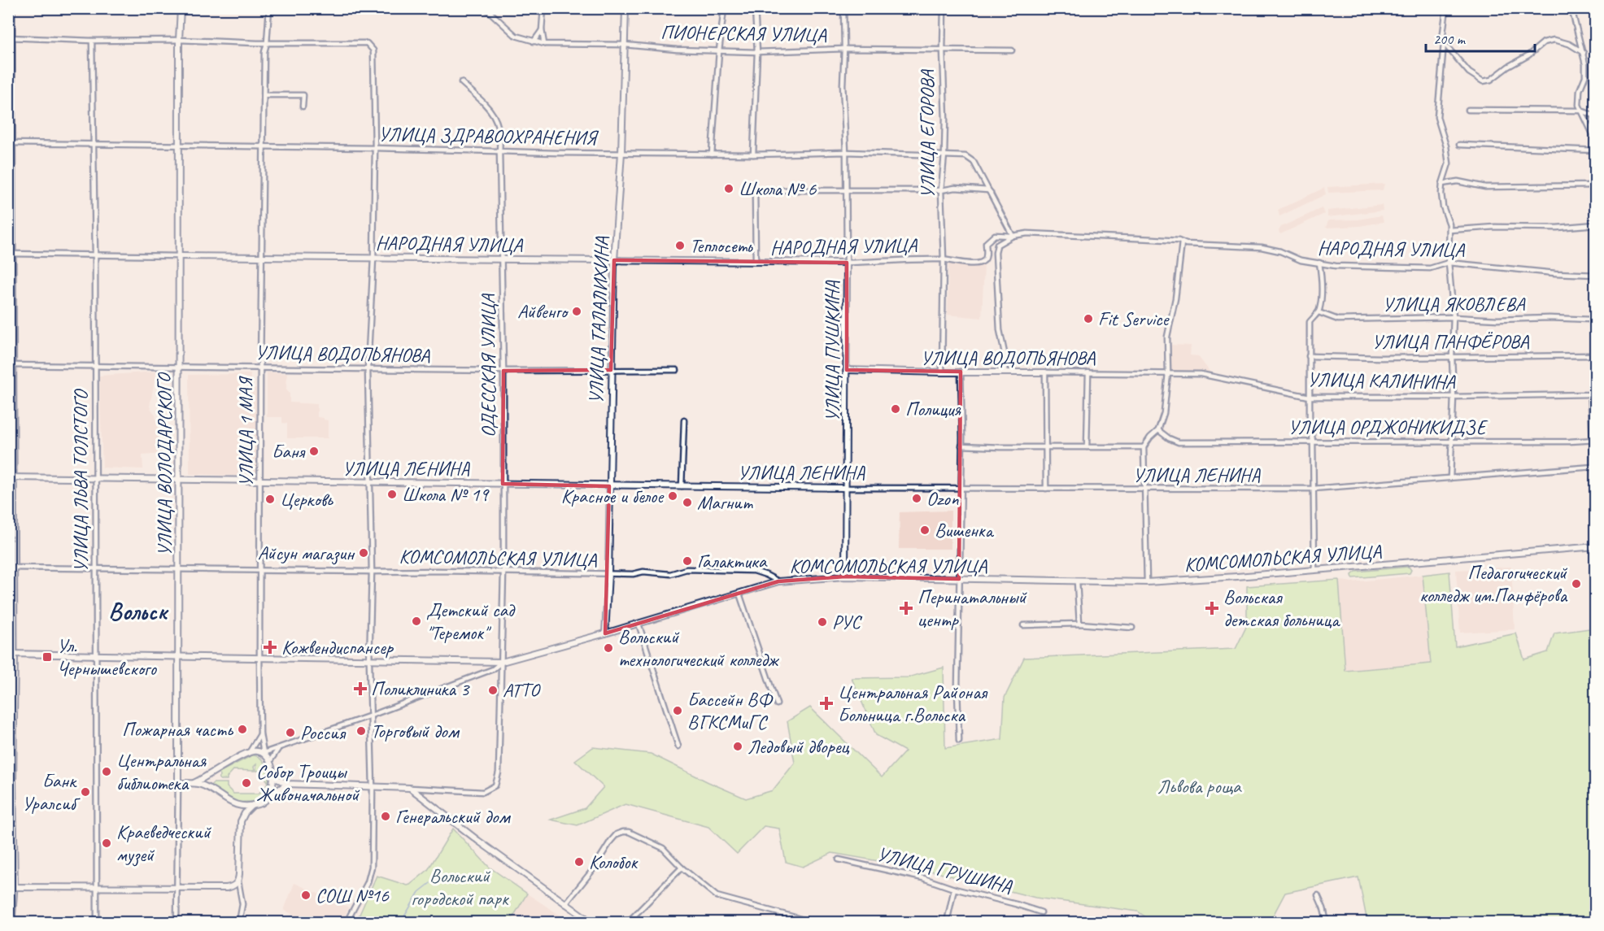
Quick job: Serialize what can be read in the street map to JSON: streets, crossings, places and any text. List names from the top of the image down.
{
  "streets": {
    "street": [
      "ПИОНЕРСКАЯ УЛИЦА",
      "УЛИЦА ЕГОРОВА",
      "УЛИЦА ЗДРАВООХРАНЕНИЯ",
      "НАРОДНАЯ УЛИЦА",
      "УЛИЦА ЯКОВЛЕВА",
      "УЛИЦА ТАЛАЛИХИНА",
      "УЛИЦА ПАНФЁРОВА",
      "УЛИЦА ПУШКИНА",
      "УЛИЦА ВОДОПЬЯНОВА",
      "ОДЕССКАЯ УЛИЦА",
      "УЛИЦА КАЛИНИНА",
      "УЛИЦА ОРДЖОНИКИДЗЕ",
      "УЛИЦА 1 МАЯ",
      "УЛИЦА ВОЛОДАРСКОГО",
      "УЛИЦА ЛЕНИНА",
      "УЛИЦА ЛЬВА ТОЛСТОГО",
      "КОМСОМОЛЬСКАЯ УЛИЦА",
      "УЛИЦА ГРУШИНА"
    ]
  },
  "crossings": [
    ["ПИОНЕРСКАЯ УЛИЦА", "УЛИЦА ЕГОРОВА"],
    ["ПИОНЕРСКАЯ УЛИЦА", "УЛИЦА ТАЛАЛИХИНА"],
    ["ПИОНЕРСКАЯ УЛИЦА", "УЛИЦА ПУШКИНА"],
    ["УЛИЦА ЕГОРОВА", "УЛИЦА ЗДРАВООХРАНЕНИЯ"],
    ["УЛИЦА ЕГОРОВА", "НАРОДНАЯ УЛИЦА"],
    ["УЛИЦА ЕГОРОВА", "УЛИЦА ВОДОПЬЯНОВА"],
    ["УЛИЦА ЗДРАВООХРАНЕНИЯ", "УЛИЦА ТАЛАЛИХИНА"],
    ["УЛИЦА ЗДРАВООХРАНЕНИЯ", "УЛИЦА ПУШКИНА"],
    ["УЛИЦА ЗДРАВООХРАНЕНИЯ", "ОДЕССКАЯ УЛИЦА"],
    ["УЛИЦА ЗДРАВООХРАНЕНИЯ", "УЛИЦА 1 МАЯ"],
    ["УЛИЦА ЗДРАВООХРАНЕНИЯ", "УЛИЦА ВОЛОДАРСКОГО"],
    ["УЛИЦА ЗДРАВООХРАНЕНИЯ", "УЛИЦА ЛЬВА ТОЛСТОГО"],
    ["НАРОДНАЯ УЛИЦА", "УЛИЦА ТАЛАЛИХИНА"],
    ["НАРОДНАЯ УЛИЦА", "УЛИЦА ПУШКИНА"],
    ["НАРОДНАЯ УЛИЦА", "ОДЕССКАЯ УЛИЦА"],
    ["НАРОДНАЯ УЛИЦА", "УЛИЦА 1 МАЯ"],
    ["НАРОДНАЯ УЛИЦА", "УЛИЦА ВОЛОДАРСКОГО"],
    ["НАРОДНАЯ УЛИЦА", "УЛИЦА ЛЬВА ТОЛСТОГО"],
    ["УЛИЦА ТАЛАЛИХИНА", "УЛИЦА ВОДОПЬЯНОВА"],
    ["УЛИЦА ТАЛАЛИХИНА", "УЛИЦА ЛЕНИНА"],
    ["УЛИЦА ТАЛАЛИХИНА", "КОМСОМОЛЬСКАЯ УЛИЦА"],
    ["УЛИЦА ПУШКИНА", "УЛИЦА ВОДОПЬЯНОВА"],
    ["УЛИЦА ПУШКИНА", "УЛИЦА ЛЕНИНА"],
    ["УЛИЦА ПУШКИНА", "КОМСОМОЛЬСКАЯ УЛИЦА"],
    ["УЛИЦА ВОДОПЬЯНОВА", "ОДЕССКАЯ УЛИЦА"],
    ["УЛИЦА ВОДОПЬЯНОВА", "УЛИЦА КАЛИНИНА"],
    ["УЛИЦА ВОДОПЬЯНОВА", "УЛИЦА 1 МАЯ"],
    ["УЛИЦА ВОДОПЬЯНОВА", "УЛИЦА ВОЛОДАРСКОГО"],
    ["УЛИЦА ВОДОПЬЯНОВА", "УЛИЦА ЛЬВА ТОЛСТОГО"],
    ["ОДЕССКАЯ УЛИЦА", "УЛИЦА ЛЕНИНА"],
    ["ОДЕССКАЯ УЛИЦА", "КОМСОМОЛЬСКАЯ УЛИЦА"],
    ["УЛИЦА 1 МАЯ", "УЛИЦА ЛЕНИНА"],
    ["УЛИЦА 1 МАЯ", "КОМСОМОЛЬСКАЯ УЛИЦА"],
    ["УЛИЦА ВОЛОДАРСКОГО", "УЛИЦА ЛЕНИНА"],
    ["УЛИЦА ВОЛОДАРСКОГО", "КОМСОМОЛЬСКАЯ УЛИЦА"],
    ["УЛИЦА ЛЕНИНА", "УЛИЦА ЛЬВА ТОЛСТОГО"],
    ["УЛИЦА ЛЬВА ТОЛСТОГО", "КОМСОМОЛЬСКАЯ УЛИЦА"]
  ],
  "districts": ["Вольск"],
  "parks": ["Львова роща", "Вольский городской парк"],
  "places": {
    "other": [
      "Школа № 6",
      "Теплосеть",
      "Айвенго",
      "Fit Service",
      "Полиция",
      "Баня",
      "Школа № 19",
      "Красное и белое",
      "Ozon",
      "Церковь",
      "Магнит",
      "Вишенка",
      "Айсун магазин",
      "Галактика",
      "Педагогический колледж им.Панфёрова",
      "Детский сад \"Теремок\"",
      "РУС",
      "Вольский технологический колледж",
      "АТТО",
      "Бассейн ВФ ВГКСМиГС",
      "Пожарная часть",
      "Торговый дом",
      "Россия",
      "Ледовый дворец",
      "Центральная библиотека",
      "Собор Троицы Живоначальной",
      "Банк Уралсиб",
      "Генеральский дом",
      "Краеведческий музей",
      "Колобок",
      "СОШ №16"
    ],
    "health": [
      "Перинатальный центр",
      "Вольская детская больница",
      "Кожвендиспансер",
      "Поликлиника 3",
      "Центральная Районая Больница г.Вольска"
    ],
    "transit": ["Ул. Чернышевского"]
  },
  "scale_bar": "200 m"
}
